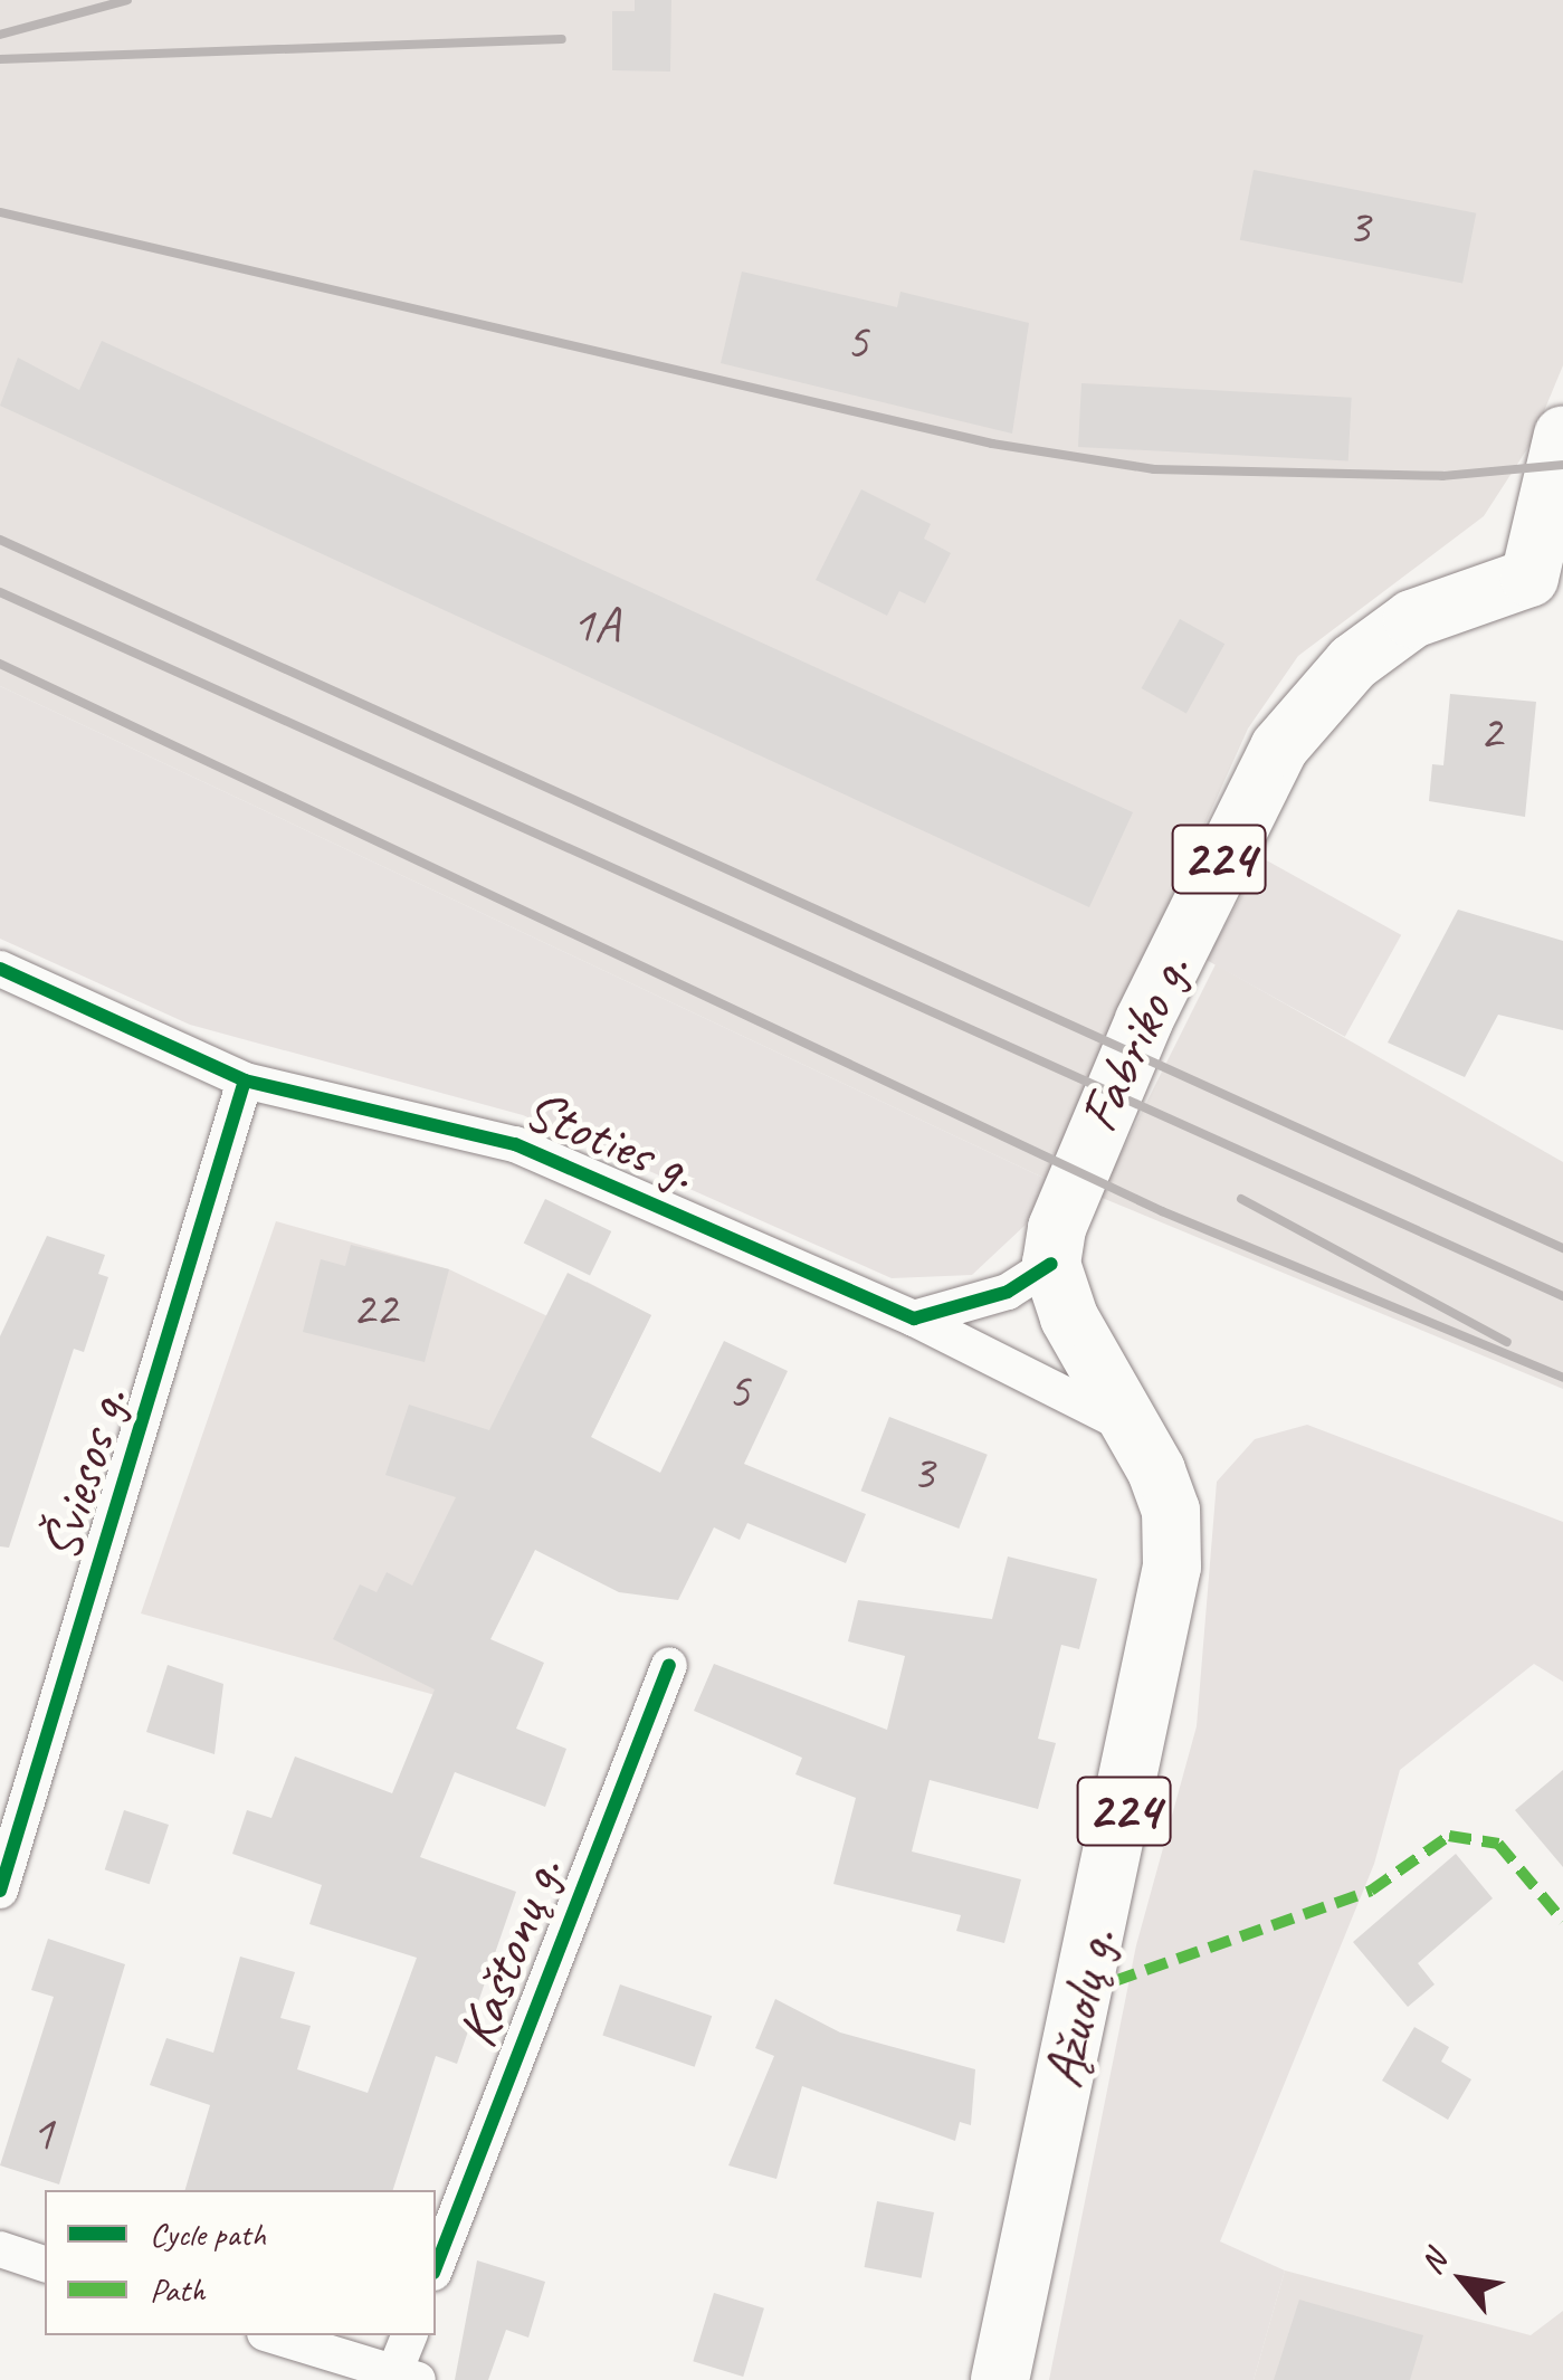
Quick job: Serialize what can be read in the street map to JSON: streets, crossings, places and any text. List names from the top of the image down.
{
  "streets": {
    "main road": ["224", "Fabriko g.", "Ąžuolų g."],
    "street": ["Stoties g.", "Šviesos g.", "Kaštonų g."]
  },
  "crossings": [
    ["Fabriko g.", "Ąžuolų g."],
    ["Stoties g.", "Šviesos g."],
    ["Stoties g.", "Ąžuolų g."]
  ],
  "house_numbers": [
    "3",
    "5",
    "1A",
    "2",
    "22",
    "5",
    "3",
    "1"
  ],
  "legend": ["Cycle path", "Path"],
  "north": "top left"
}
